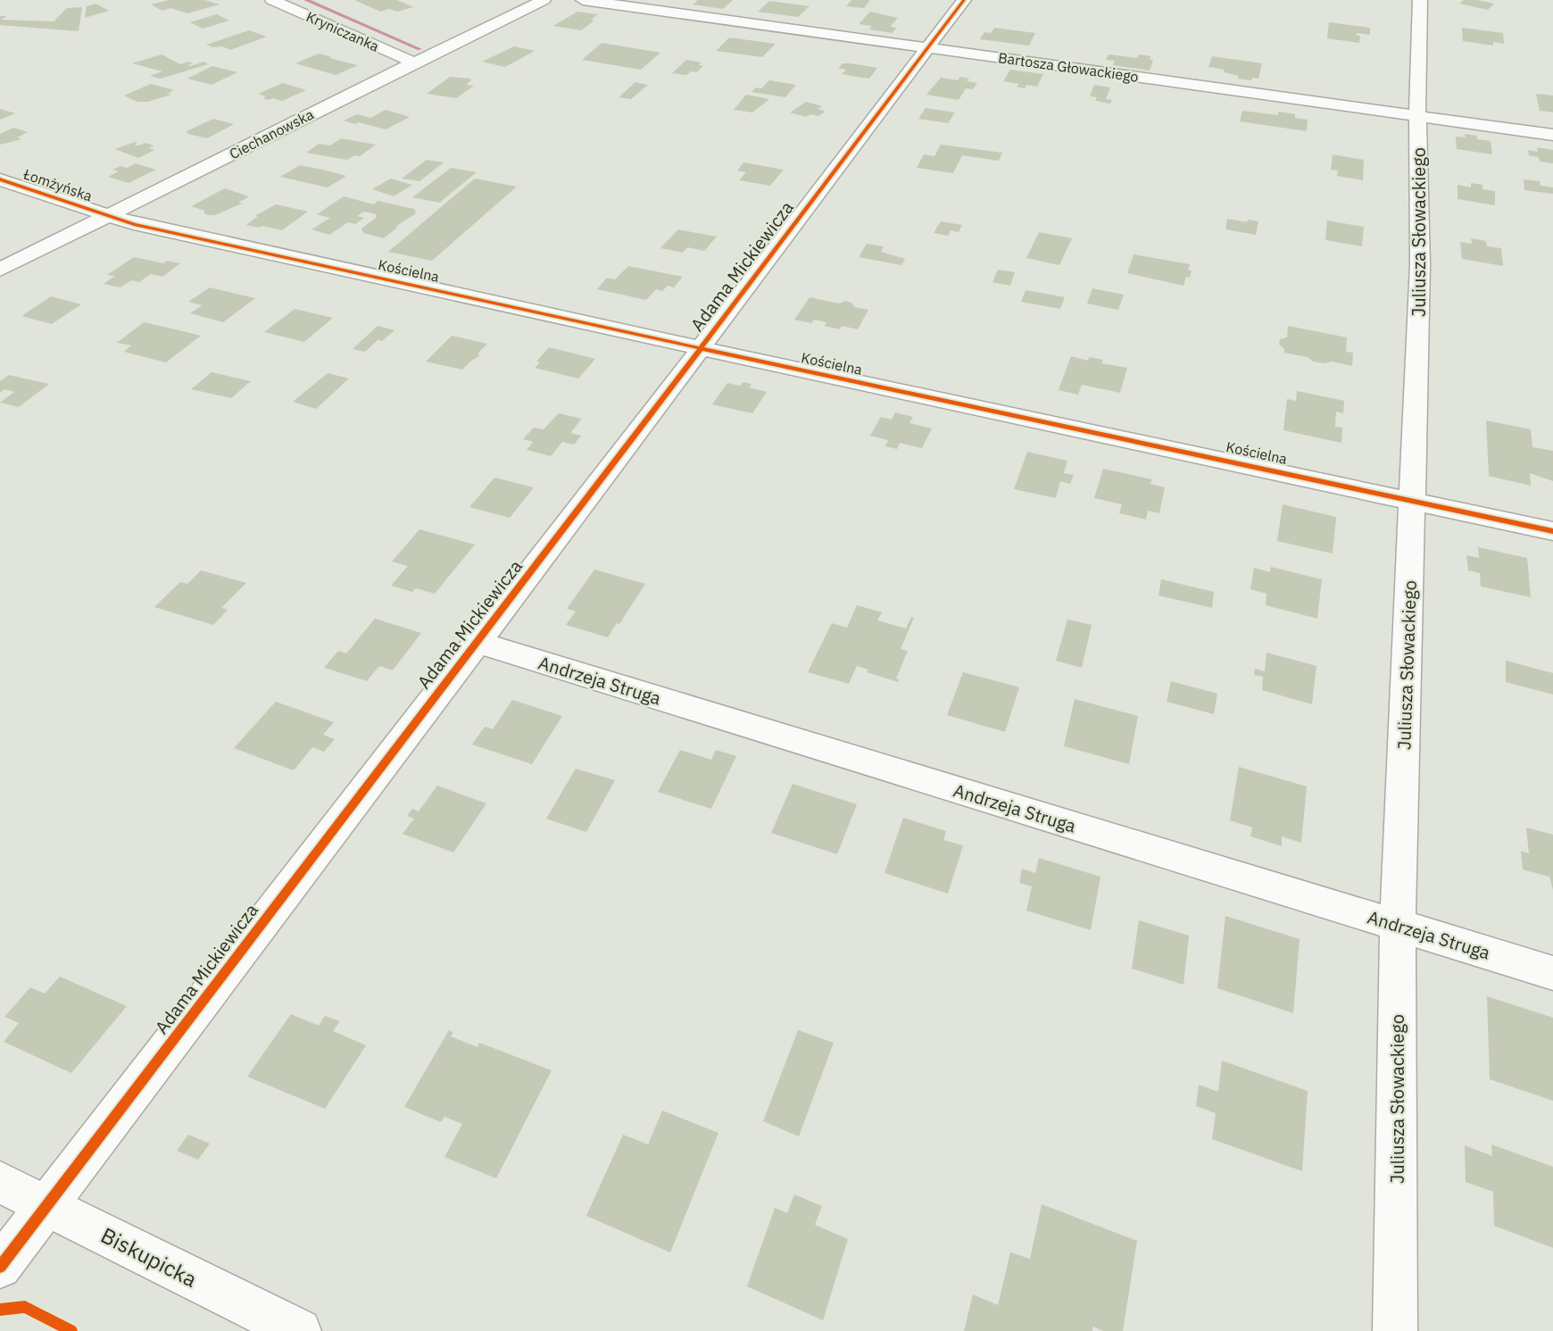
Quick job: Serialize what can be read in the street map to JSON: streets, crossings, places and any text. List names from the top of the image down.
{
  "streets": {
    "street": [
      "Kryniczanka",
      "Bartosza Głowackiego",
      "Ciechanowska",
      "Łomżyńska",
      "Juliusza Słowackiego",
      "Adama Mickiewicza",
      "Kościelna",
      "Andrzeja Struga",
      "Biskupicka"
    ]
  },
  "crossings": [
    ["Kryniczanka", "Ciechanowska"],
    ["Bartosza Głowackiego", "Juliusza Słowackiego"],
    ["Bartosza Głowackiego", "Adama Mickiewicza"],
    ["Ciechanowska", "Łomżyńska"],
    ["Ciechanowska", "Kościelna"],
    ["Łomżyńska", "Kościelna"],
    ["Juliusza Słowackiego", "Kościelna"],
    ["Juliusza Słowackiego", "Andrzeja Struga"],
    ["Adama Mickiewicza", "Kościelna"],
    ["Adama Mickiewicza", "Andrzeja Struga"],
    ["Adama Mickiewicza", "Biskupicka"]
  ]
}
